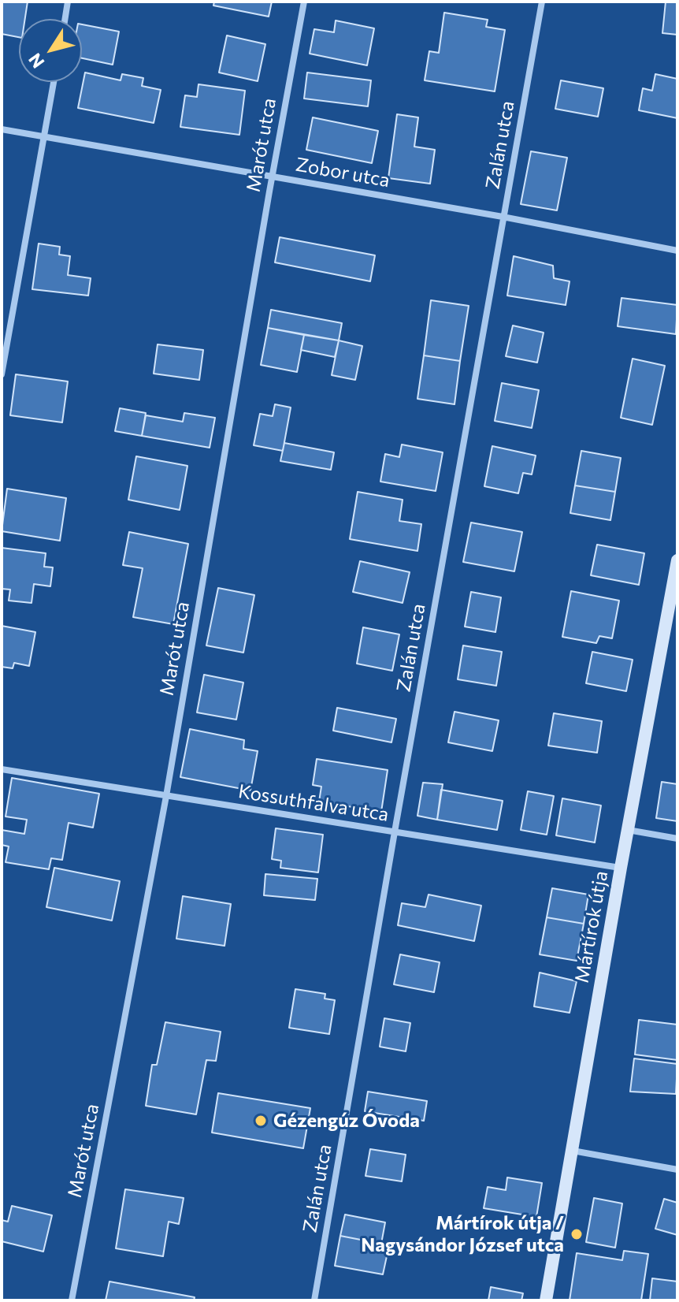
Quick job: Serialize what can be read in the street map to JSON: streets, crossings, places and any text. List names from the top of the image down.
{
  "streets": {
    "street": [
      "Marót utca",
      "Zalán utca",
      "Zobor utca",
      "Kossuthfalva utca",
      "Mártírok útja"
    ]
  },
  "crossings": [
    ["Marót utca", "Zobor utca"],
    ["Marót utca", "Kossuthfalva utca"],
    ["Zalán utca", "Zobor utca"],
    ["Zalán utca", "Kossuthfalva utca"],
    ["Kossuthfalva utca", "Mártírok útja"]
  ],
  "places": ["Gézengúz Óvoda", "Mártírok útja / Nagysándor József utca"],
  "north": "bottom left"
}
